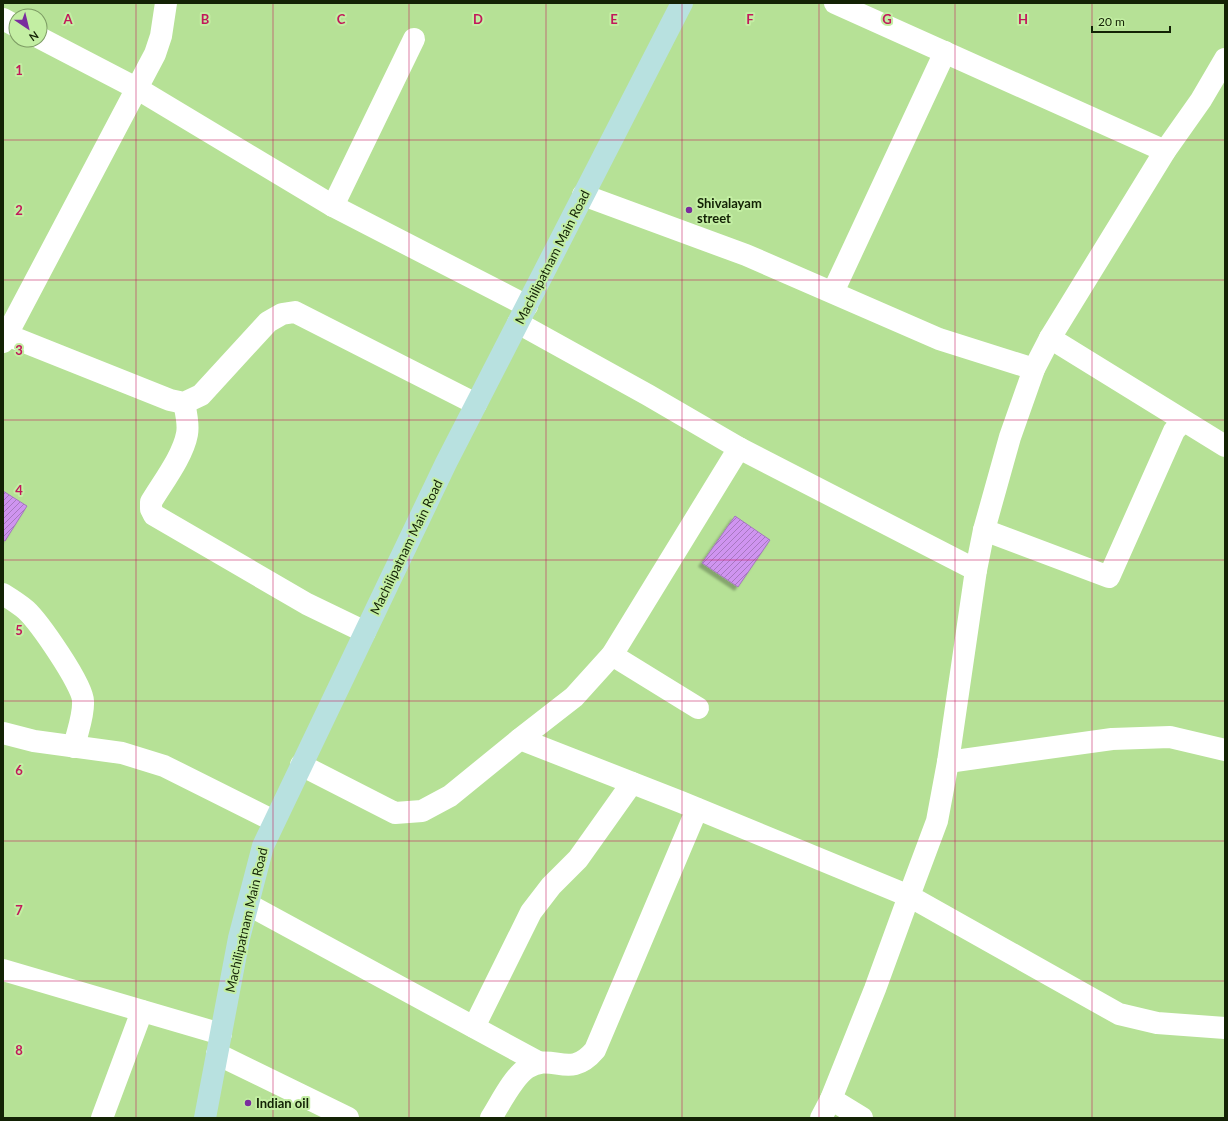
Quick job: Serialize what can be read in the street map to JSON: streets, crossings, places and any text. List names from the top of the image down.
{
  "streets": {
    "street": ["Machilipatnam Main Road"]
  },
  "places": ["Shivalayam street", "Indian oil"],
  "scale_bar": "20 m",
  "north": "bottom right",
  "grid": {
    "columns": [
      "A",
      "B",
      "C",
      "D",
      "E",
      "F",
      "G",
      "H"
    ],
    "rows": [
      "1",
      "2",
      "3",
      "4",
      "5",
      "6",
      "7",
      "8"
    ]
  }
}
